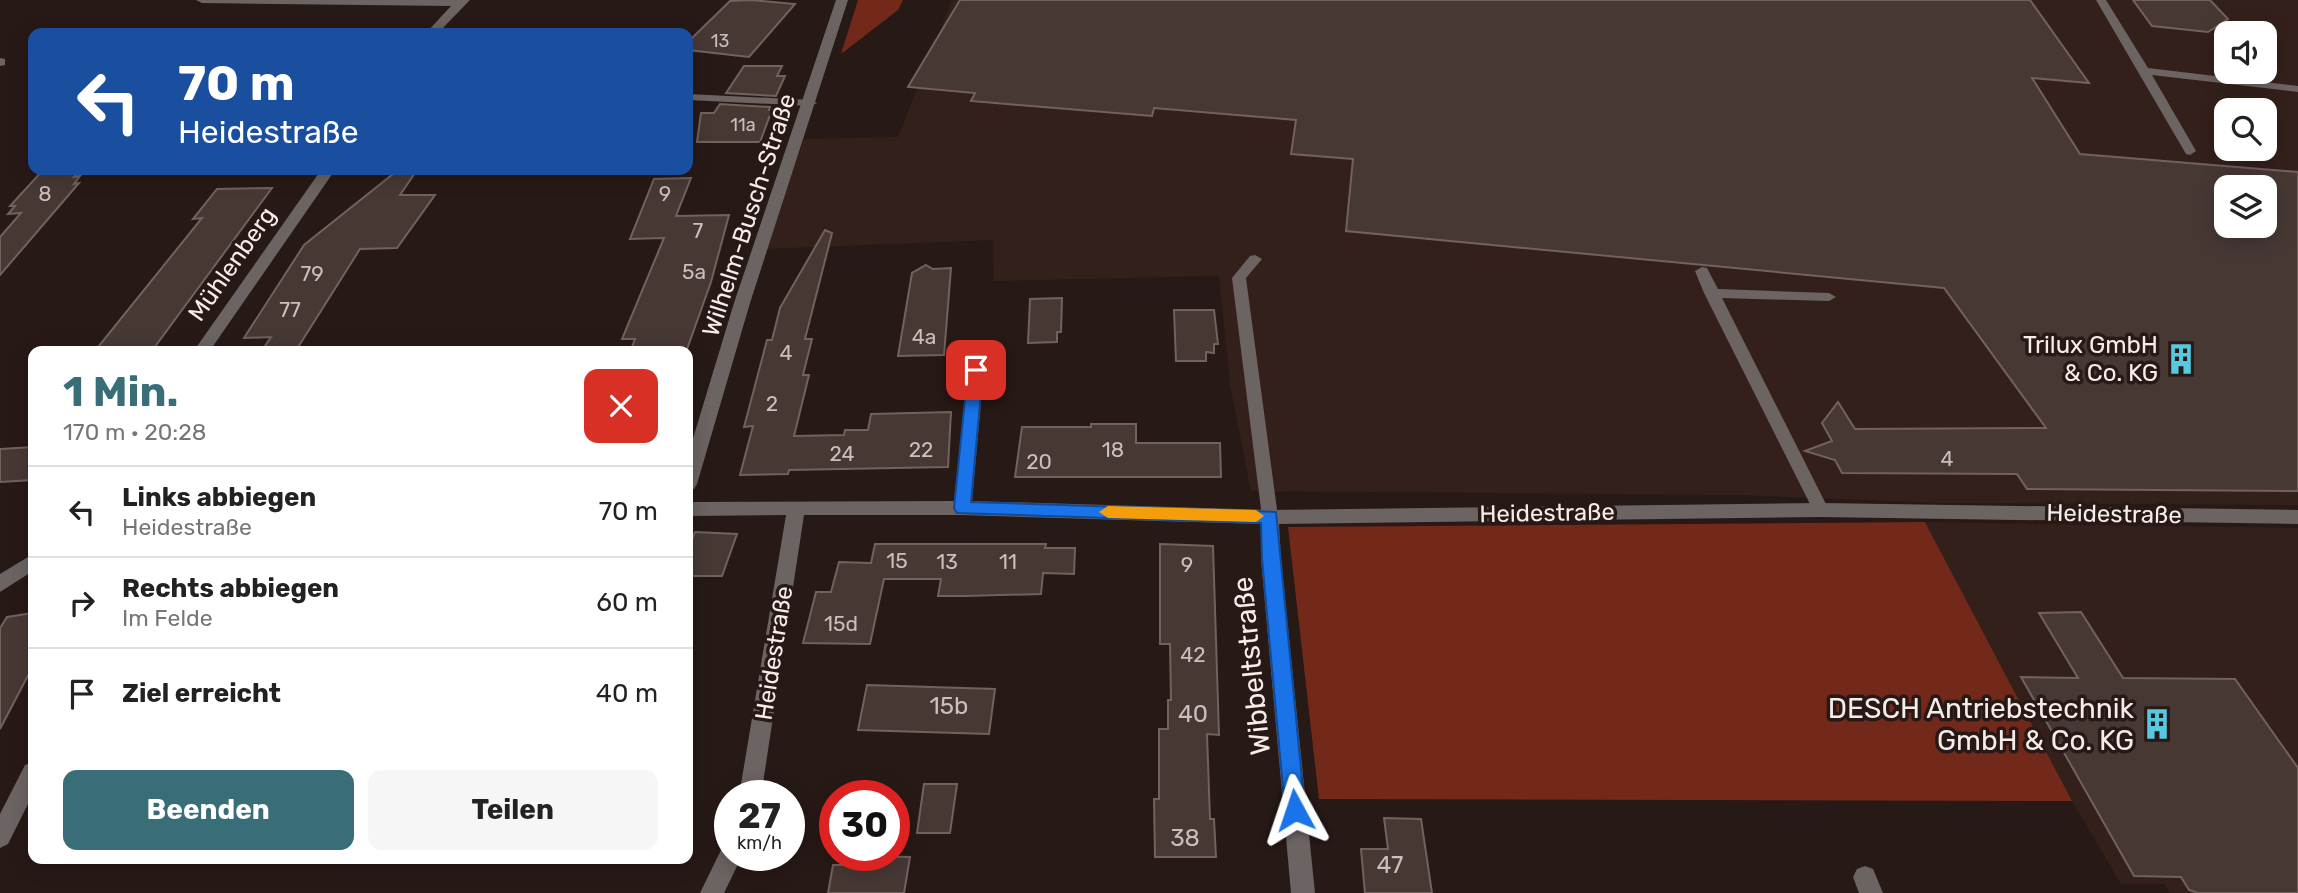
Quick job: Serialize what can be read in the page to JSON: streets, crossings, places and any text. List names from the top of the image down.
{
  "streets": {
    "street": [
      "Wilhelm-Busch-Straße",
      "Mühlenberg",
      "Heidestraße",
      "Wibbeltstraße"
    ]
  },
  "crossings": [
    ["Heidestraße", "Wibbeltstraße"]
  ],
  "places": {
    "building": ["Trilux GmbH & Co. KG", "DESCH Antriebstechnik GmbH & Co. KG"]
  },
  "house_numbers": [
    "13",
    "11a",
    "8",
    "9",
    "7",
    "5a",
    "79",
    "77",
    "4a",
    "4",
    "2",
    "22",
    "18",
    "24",
    "4",
    "20",
    "15",
    "13",
    "11",
    "9",
    "15d",
    "42",
    "15b",
    "40",
    "38",
    "47"
  ],
  "page": {
    "turn": ["70 m", "Heidestraße"],
    "heading": ["1 Min.", "170 m · 20:28"],
    "list": [
      {
        "name": "Links abbiegen",
        "note": "Heidestraße",
        "value": "70 m"
      },
      {
        "name": "Rechts abbiegen",
        "note": "Im Felde",
        "value": "60 m"
      },
      {
        "name": "Ziel erreicht",
        "value": "40 m"
      }
    ],
    "buttons": ["Beenden", "Teilen"],
    "speed": "27 km/h",
    "limit": "30"
  }
}
